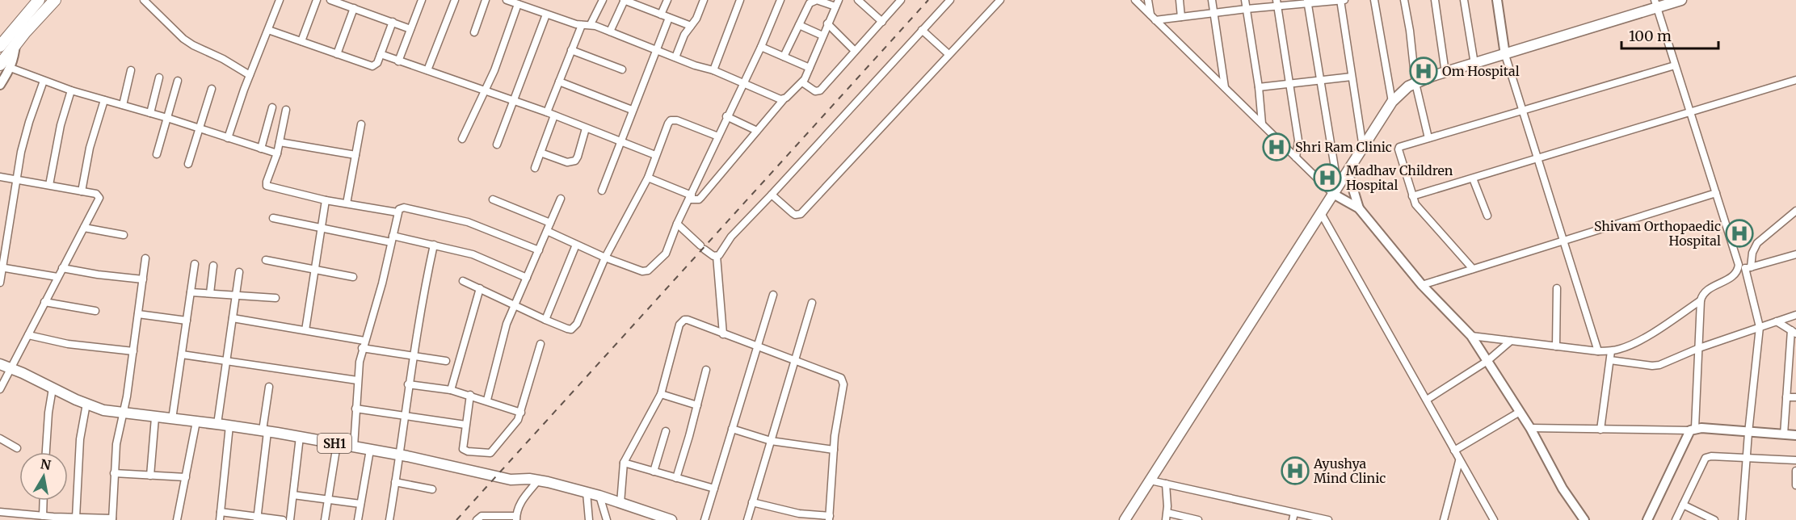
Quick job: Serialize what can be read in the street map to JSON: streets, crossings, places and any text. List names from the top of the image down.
{
  "streets": {
    "main road": ["SH1"]
  },
  "places": {
    "hospital": [
      "Om Hospital",
      "Shri Ram Clinic",
      "Madhav Children Hospital",
      "Shivam Orthopaedic Hospital",
      "Ayushya Mind Clinic"
    ]
  },
  "scale_bar": "100 m",
  "north": "top"
}
